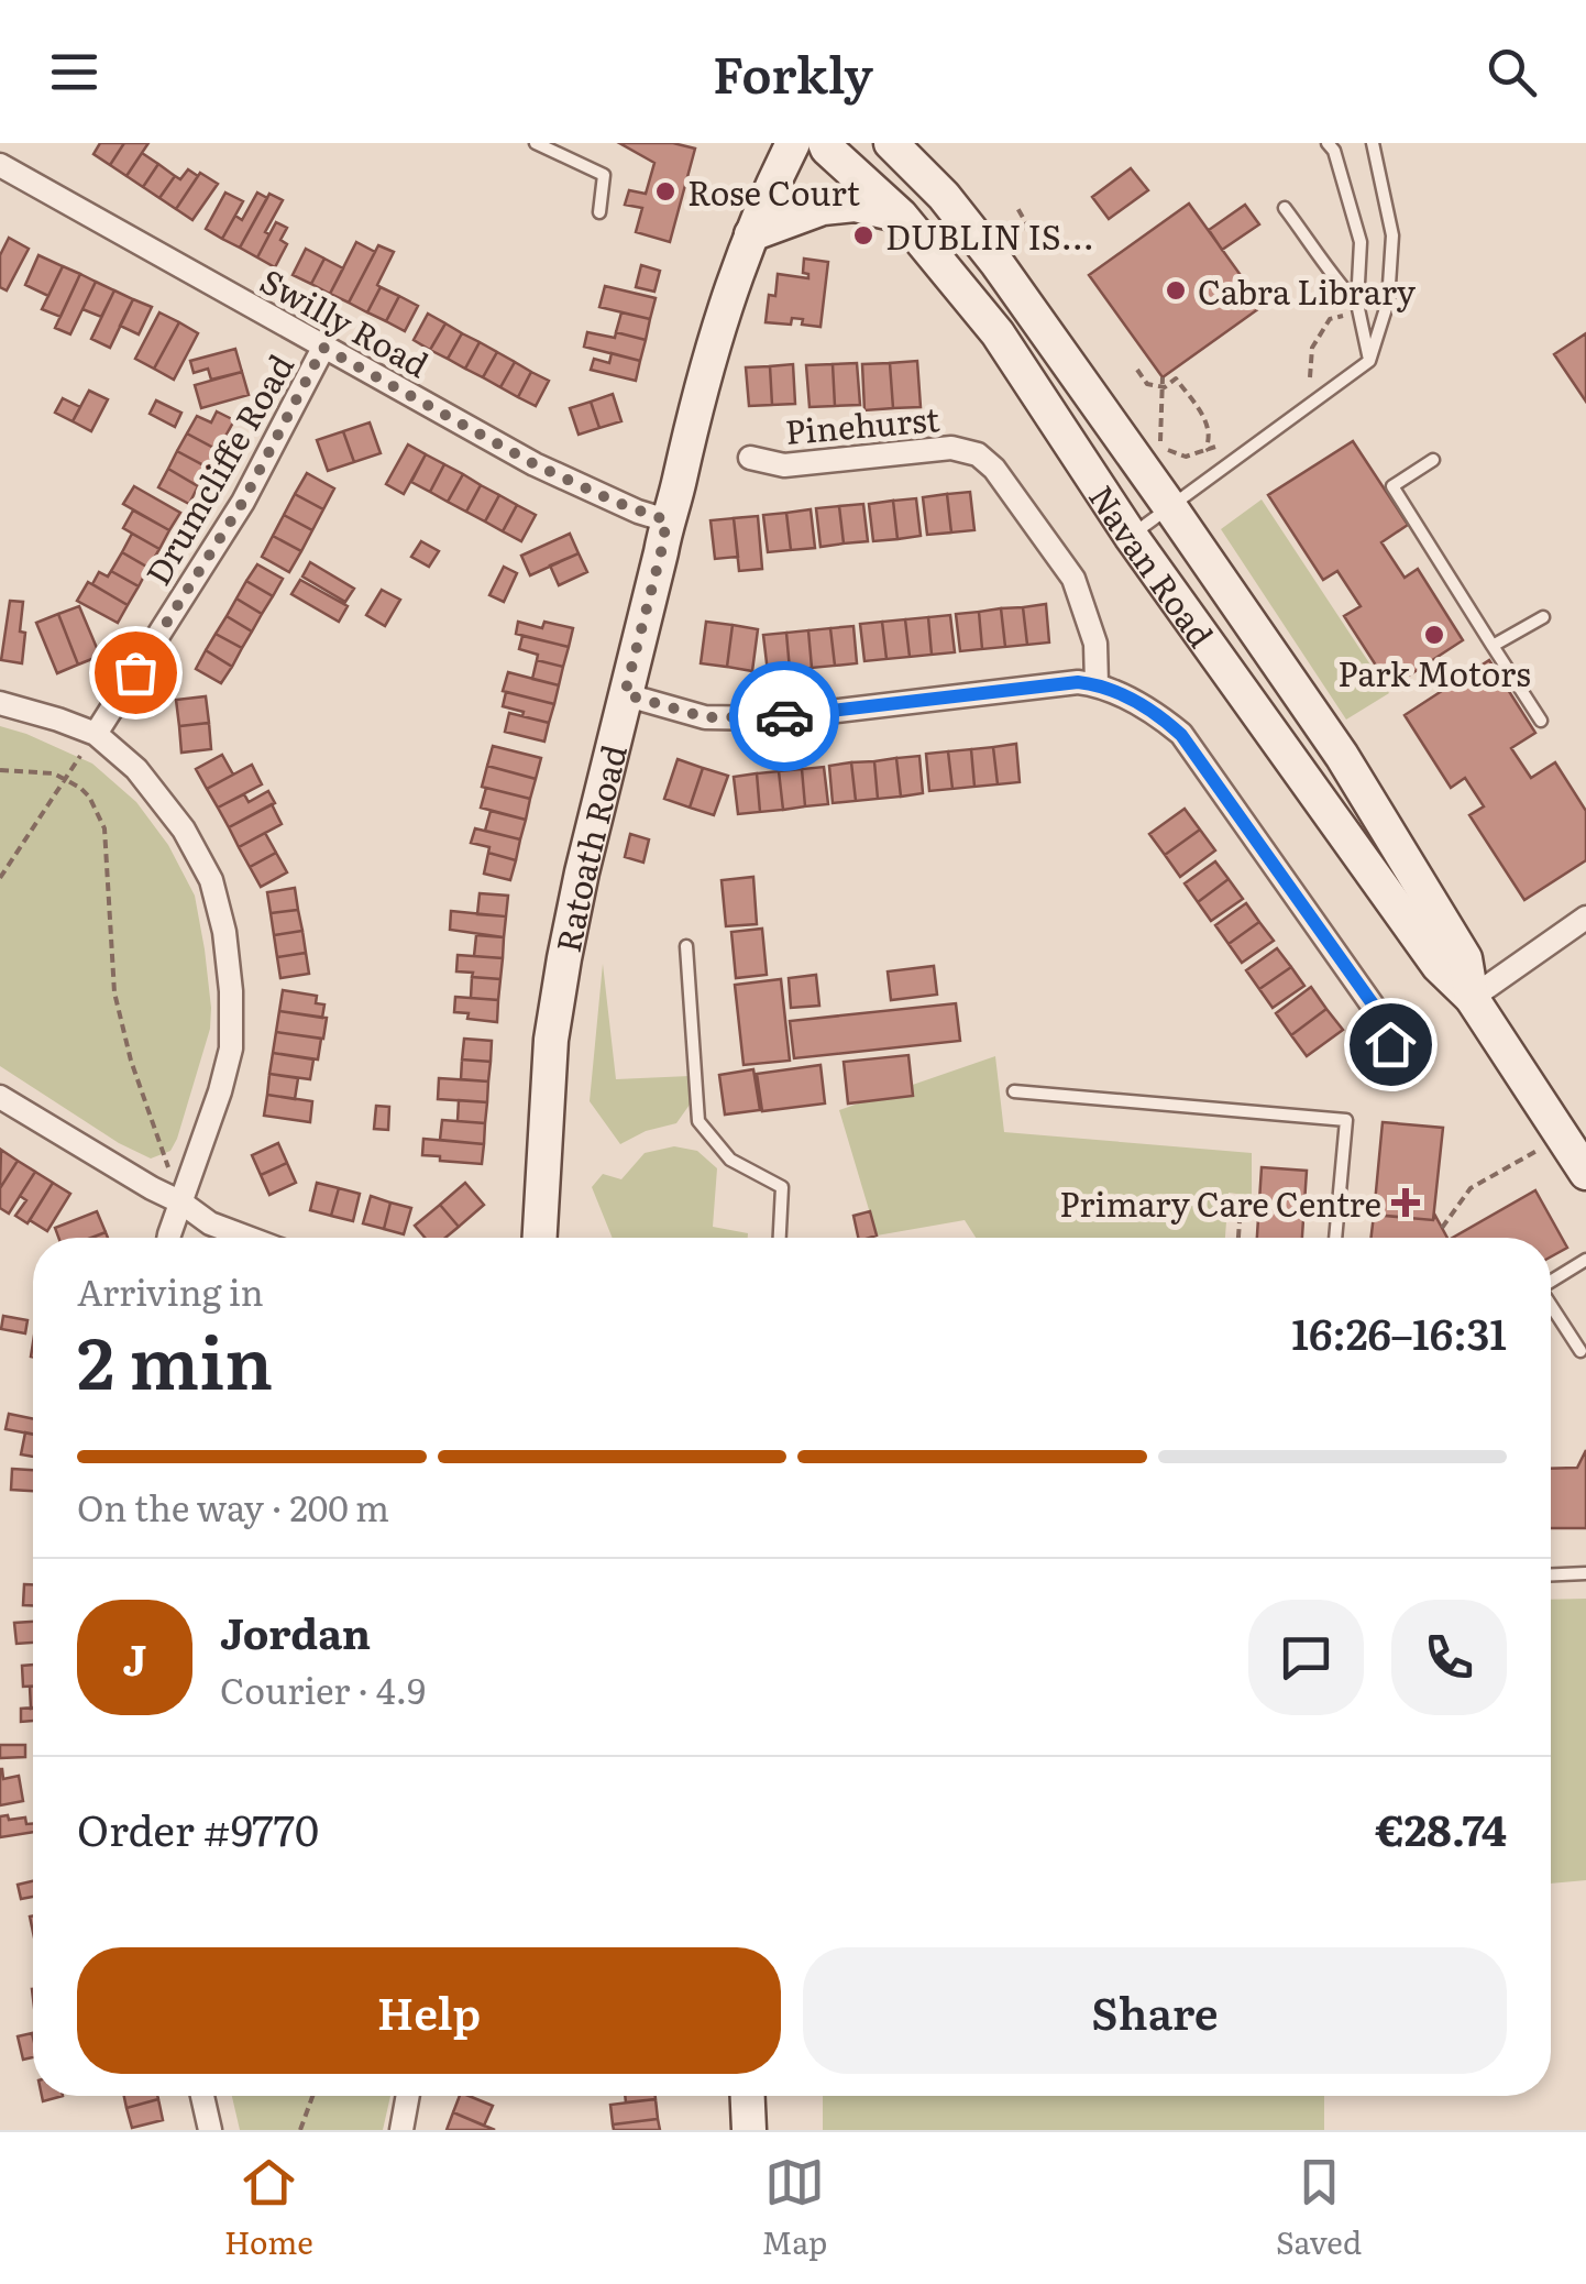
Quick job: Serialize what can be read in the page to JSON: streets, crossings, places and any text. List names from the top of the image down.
{
  "streets": {
    "main road": ["Navan Road", "Ratoath Road"],
    "street": ["Swilly Road", "Pinehurst", "Drumcliffe Road"]
  },
  "crossings": [
    ["Swilly Road", "Drumcliffe Road"],
    ["Swilly Road", "Ratoath Road"]
  ],
  "places": {
    "other": [
      "Rose Court",
      "DUBLIN IS...",
      "Cabra Library",
      "Park Motors"
    ],
    "health": ["Primary Care Centre"]
  },
  "page": {
    "header": "Forkly",
    "heading": ["2 min", "Arriving in", "16:26–16:31"],
    "panel": [
      "Jordan",
      "Courier · 4.9",
      "Order #9770",
      "€28.74"
    ],
    "bar": "On the way · 200 m",
    "round": "J",
    "buttons": ["Help", "Share"],
    "tabs": ["Home", "Map", "Saved"]
  }
}
